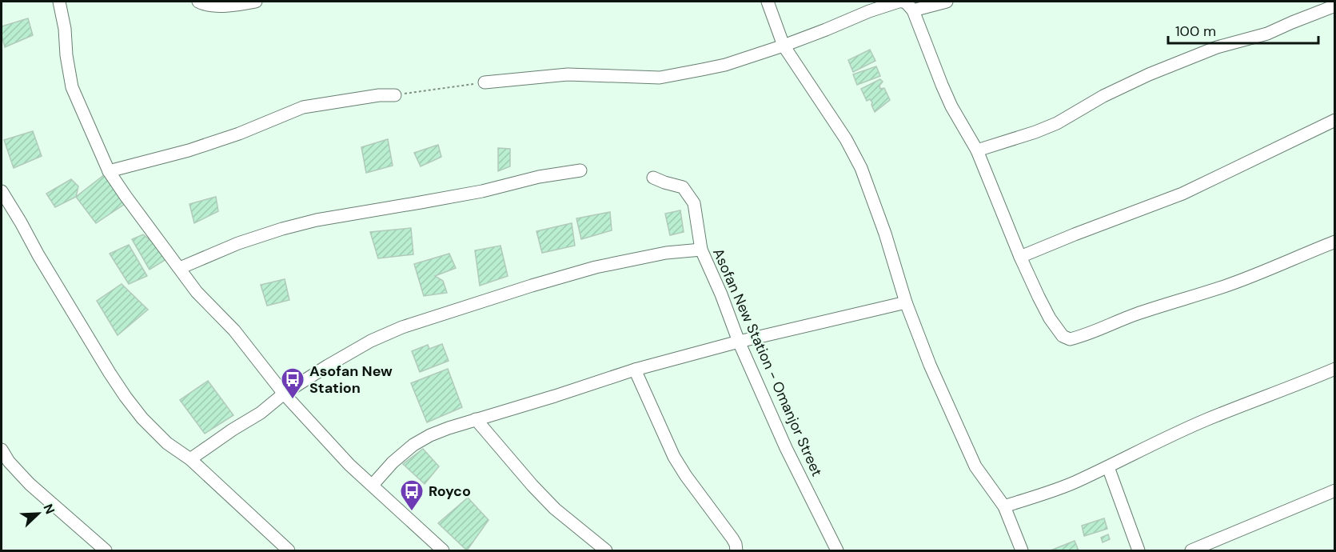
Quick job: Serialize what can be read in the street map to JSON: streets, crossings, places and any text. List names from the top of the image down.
{
  "streets": {
    "street": ["Asofan New Station - Omanjor Street"]
  },
  "places": {
    "bus stop": ["Asofan New Station", "Royco"]
  },
  "scale_bar": "100 m",
  "north": "top right"
}
